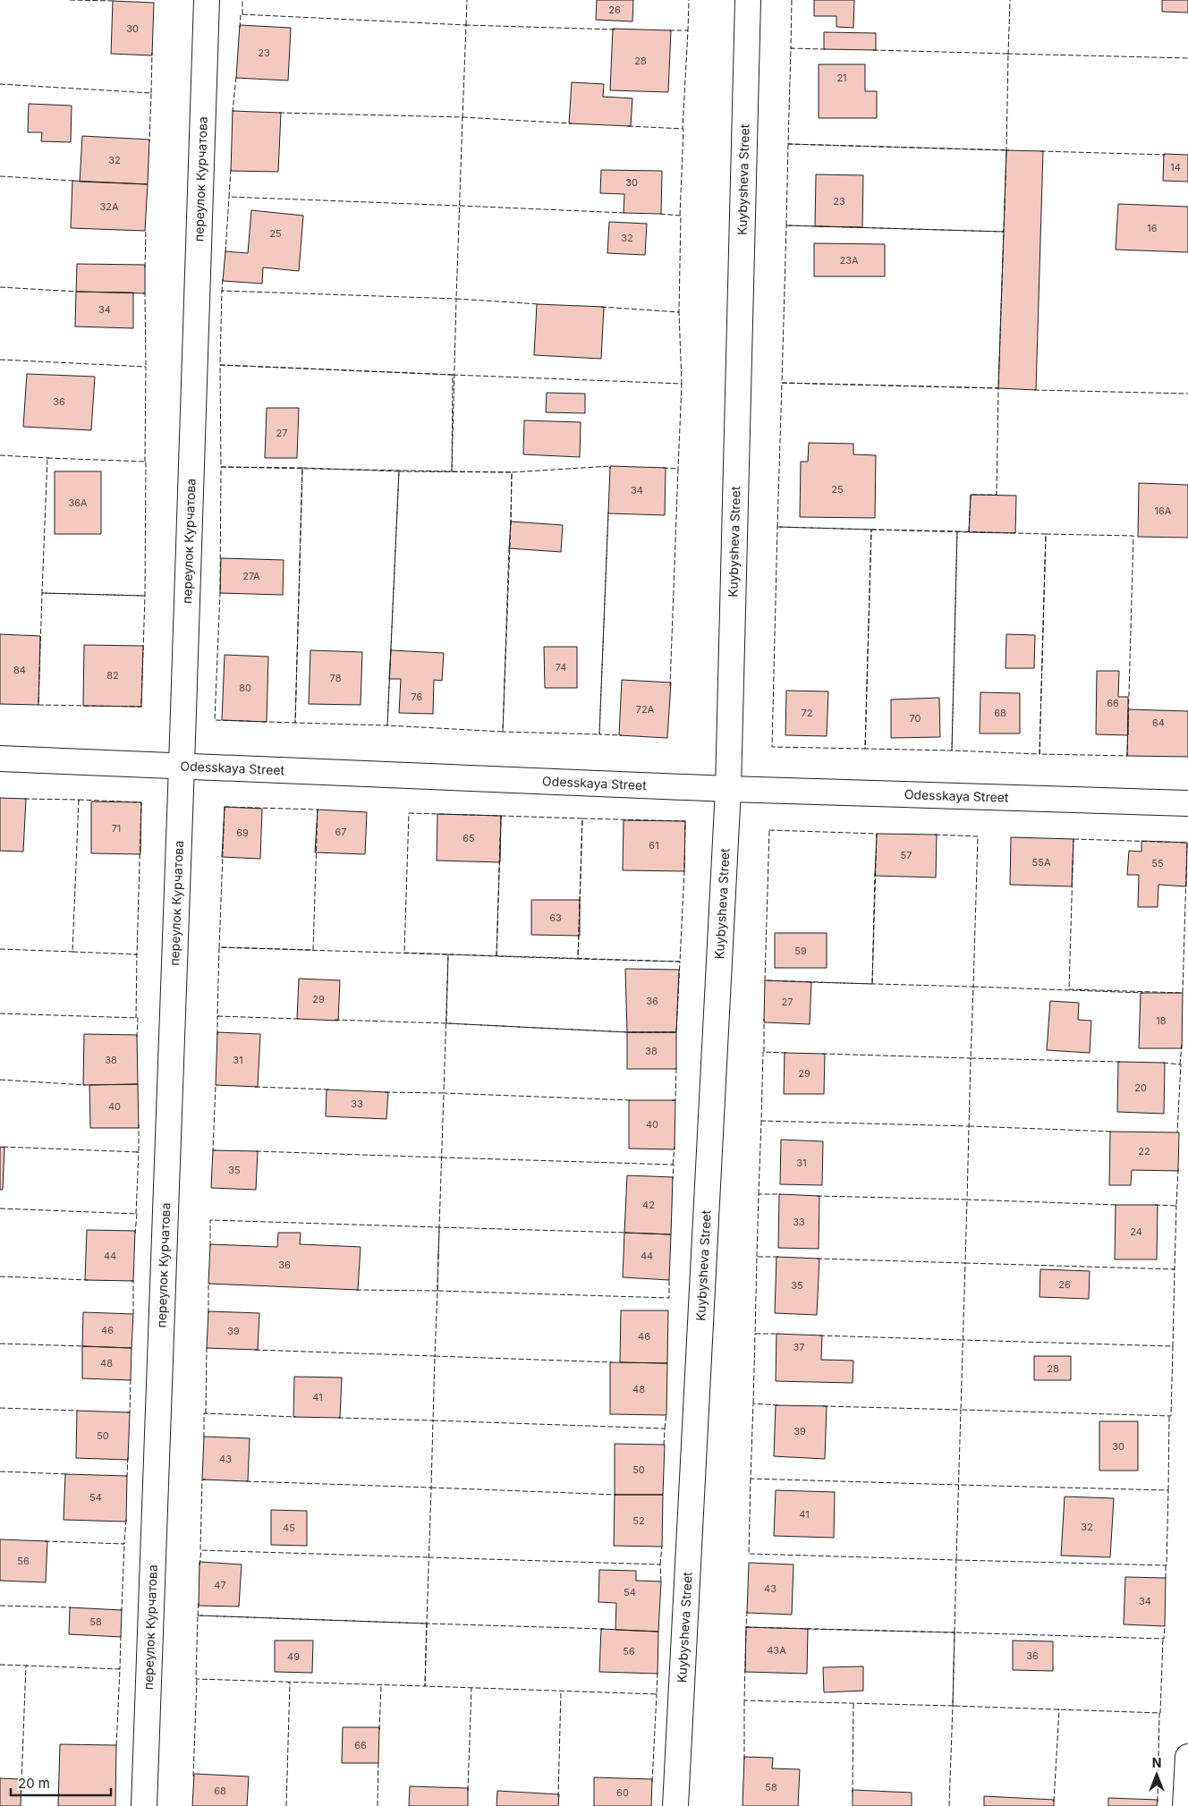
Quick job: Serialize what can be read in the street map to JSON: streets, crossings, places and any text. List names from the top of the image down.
{
  "streets": {
    "street": ["переулок Курчатова", "Kuybysheva Street", "Odesskaya Street"]
  },
  "crossings": [
    ["переулок Курчатова", "Odesskaya Street"],
    ["Kuybysheva Street", "Odesskaya Street"]
  ],
  "house_numbers": [
    "26",
    "30",
    "23",
    "28",
    "21",
    "32",
    "14",
    "30",
    "23",
    "32А",
    "16",
    "25",
    "32",
    "23А",
    "34",
    "36",
    "27",
    "25",
    "34",
    "36А",
    "16А",
    "27А",
    "74",
    "84",
    "82",
    "78",
    "80",
    "76",
    "66",
    "72А",
    "72",
    "68",
    "70",
    "64",
    "71",
    "67",
    "69",
    "65",
    "61",
    "57",
    "55А",
    "55",
    "63",
    "59",
    "29",
    "36",
    "27",
    "18",
    "38",
    "38",
    "31",
    "29",
    "20",
    "33",
    "40",
    "40",
    "22",
    "31",
    "35",
    "42",
    "33",
    "24",
    "44",
    "44",
    "36",
    "26",
    "35",
    "46",
    "39",
    "46",
    "37",
    "48",
    "28",
    "48",
    "41",
    "39",
    "50",
    "30",
    "43",
    "50",
    "54",
    "41",
    "52",
    "32",
    "45",
    "56",
    "47",
    "43",
    "54",
    "34",
    "58",
    "43А",
    "56",
    "36",
    "49",
    "66",
    "58",
    "68",
    "60"
  ],
  "scale_bar": "20 m",
  "north": "top"
}
